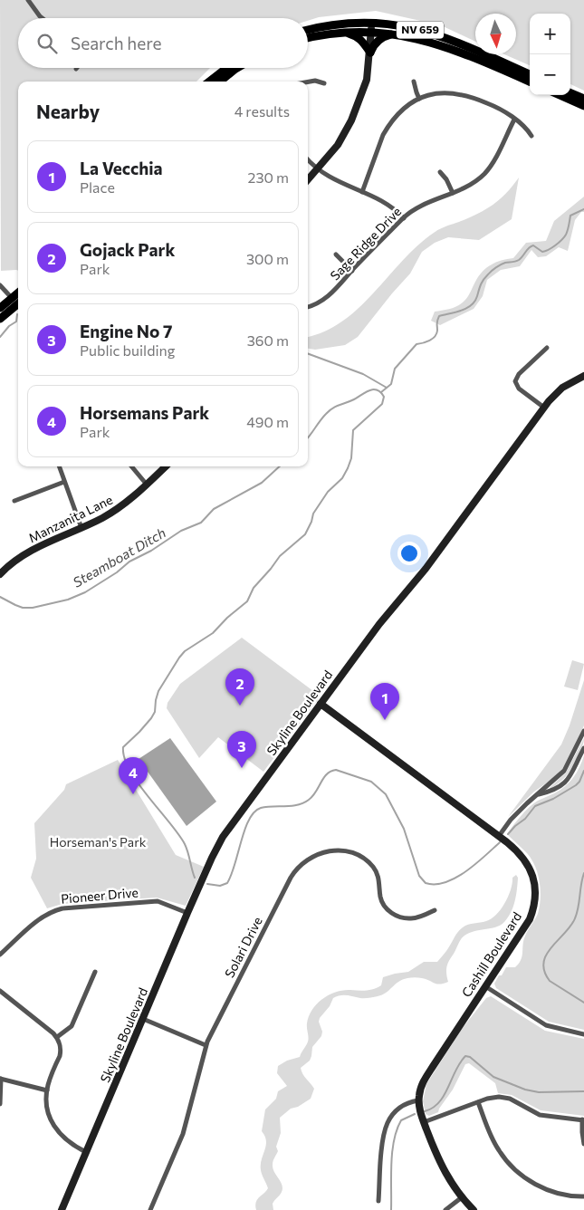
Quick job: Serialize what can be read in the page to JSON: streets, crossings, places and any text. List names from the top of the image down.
{
  "streets": {
    "main road": ["NV 659"],
    "street": [
      "Sage Ridge Drive",
      "Manzanita Lane",
      "Skyline Boulevard",
      "Pioneer Drive",
      "Solari Drive",
      "Cashill Boulevard"
    ]
  },
  "crossings": [
    ["Skyline Boulevard", "Pioneer Drive"],
    ["Skyline Boulevard", "Cashill Boulevard"]
  ],
  "water": ["Steamboat Ditch"],
  "parks": ["Horseman's Park"],
  "north": "bottom",
  "page": {
    "map_buttons": ["+", "−"],
    "search": "Search here",
    "heading": ["Nearby", "4 results"],
    "list": [
      {
        "mark": "1",
        "name": "La Vecchia",
        "note": "Place",
        "value": "230 m"
      },
      {
        "mark": "2",
        "name": "Gojack Park",
        "note": "Park",
        "value": "300 m"
      },
      {
        "mark": "3",
        "name": "Engine No 7",
        "note": "Public building",
        "value": "360 m"
      },
      {
        "mark": "4",
        "name": "Horsemans Park",
        "note": "Park",
        "value": "490 m"
      }
    ],
    "pins": [
      "2",
      "1",
      "3",
      "4"
    ]
  }
}
